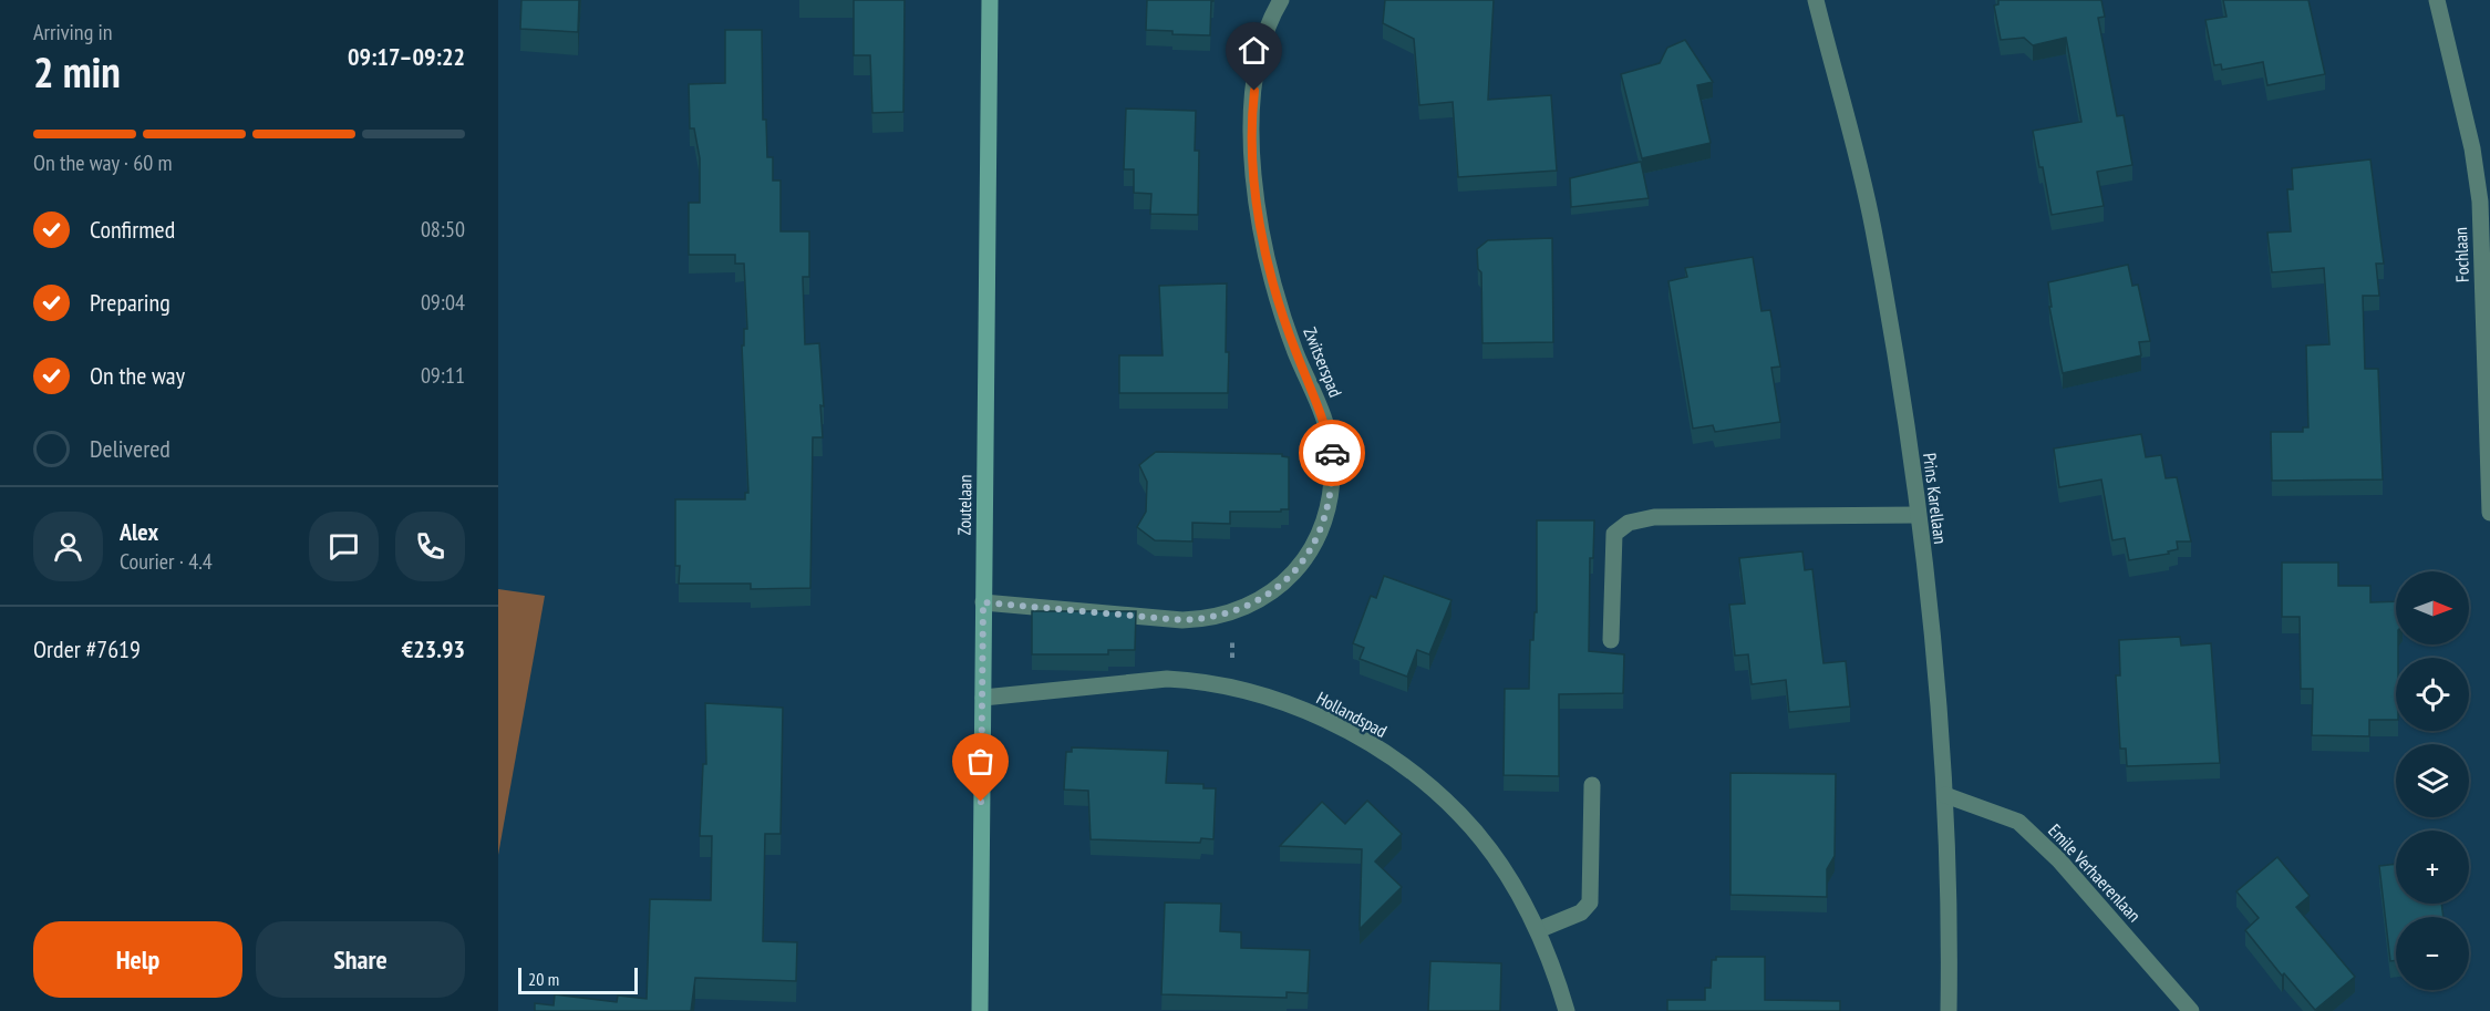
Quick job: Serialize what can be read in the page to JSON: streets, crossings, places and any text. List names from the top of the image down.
{
  "streets": {
    "street": [
      "Fochlaan",
      "Zwitserspad",
      "Prins Karellaan",
      "Zoutelaan",
      "Hollandspad",
      "Emile Verhaerenlaan"
    ]
  },
  "crossings": [
    ["Zwitserspad", "Zoutelaan"],
    ["Prins Karellaan", "Emile Verhaerenlaan"],
    ["Zoutelaan", "Hollandspad"]
  ],
  "scale_bar": "20 m",
  "north": "right",
  "page": {
    "heading": ["2 min", "Arriving in", "09:17–09:22"],
    "panel": [
      "Alex",
      "Courier · 4.4",
      "Order #7619",
      "€23.93"
    ],
    "bar": "On the way · 60 m",
    "list": [
      ["Confirmed", "08:50"],
      ["Preparing", "09:04"],
      ["On the way", "09:11"],
      "Delivered"
    ],
    "map_buttons": ["+", "−"],
    "buttons": ["Help", "Share"],
    "scale": "20 m"
  }
}
